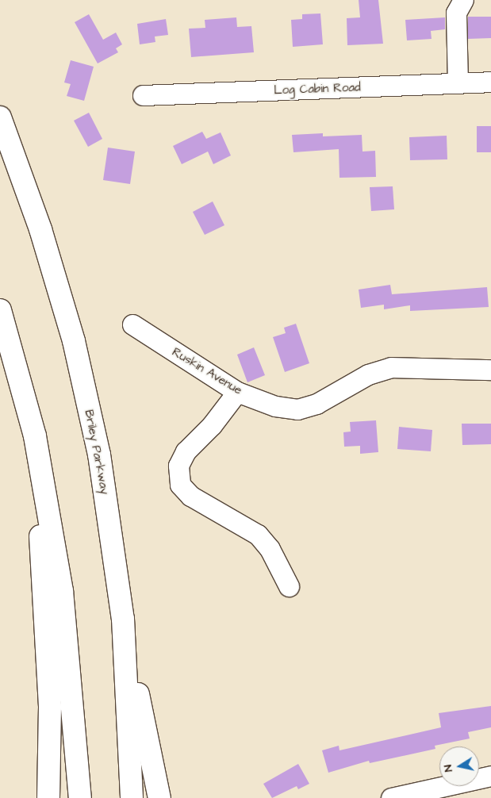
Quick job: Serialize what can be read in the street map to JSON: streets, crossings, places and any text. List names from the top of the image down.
{
  "streets": {
    "highway": ["Briley Parkway"],
    "street": ["Log Cabin Road", "Ruskin Avenue"]
  },
  "north": "left"
}
